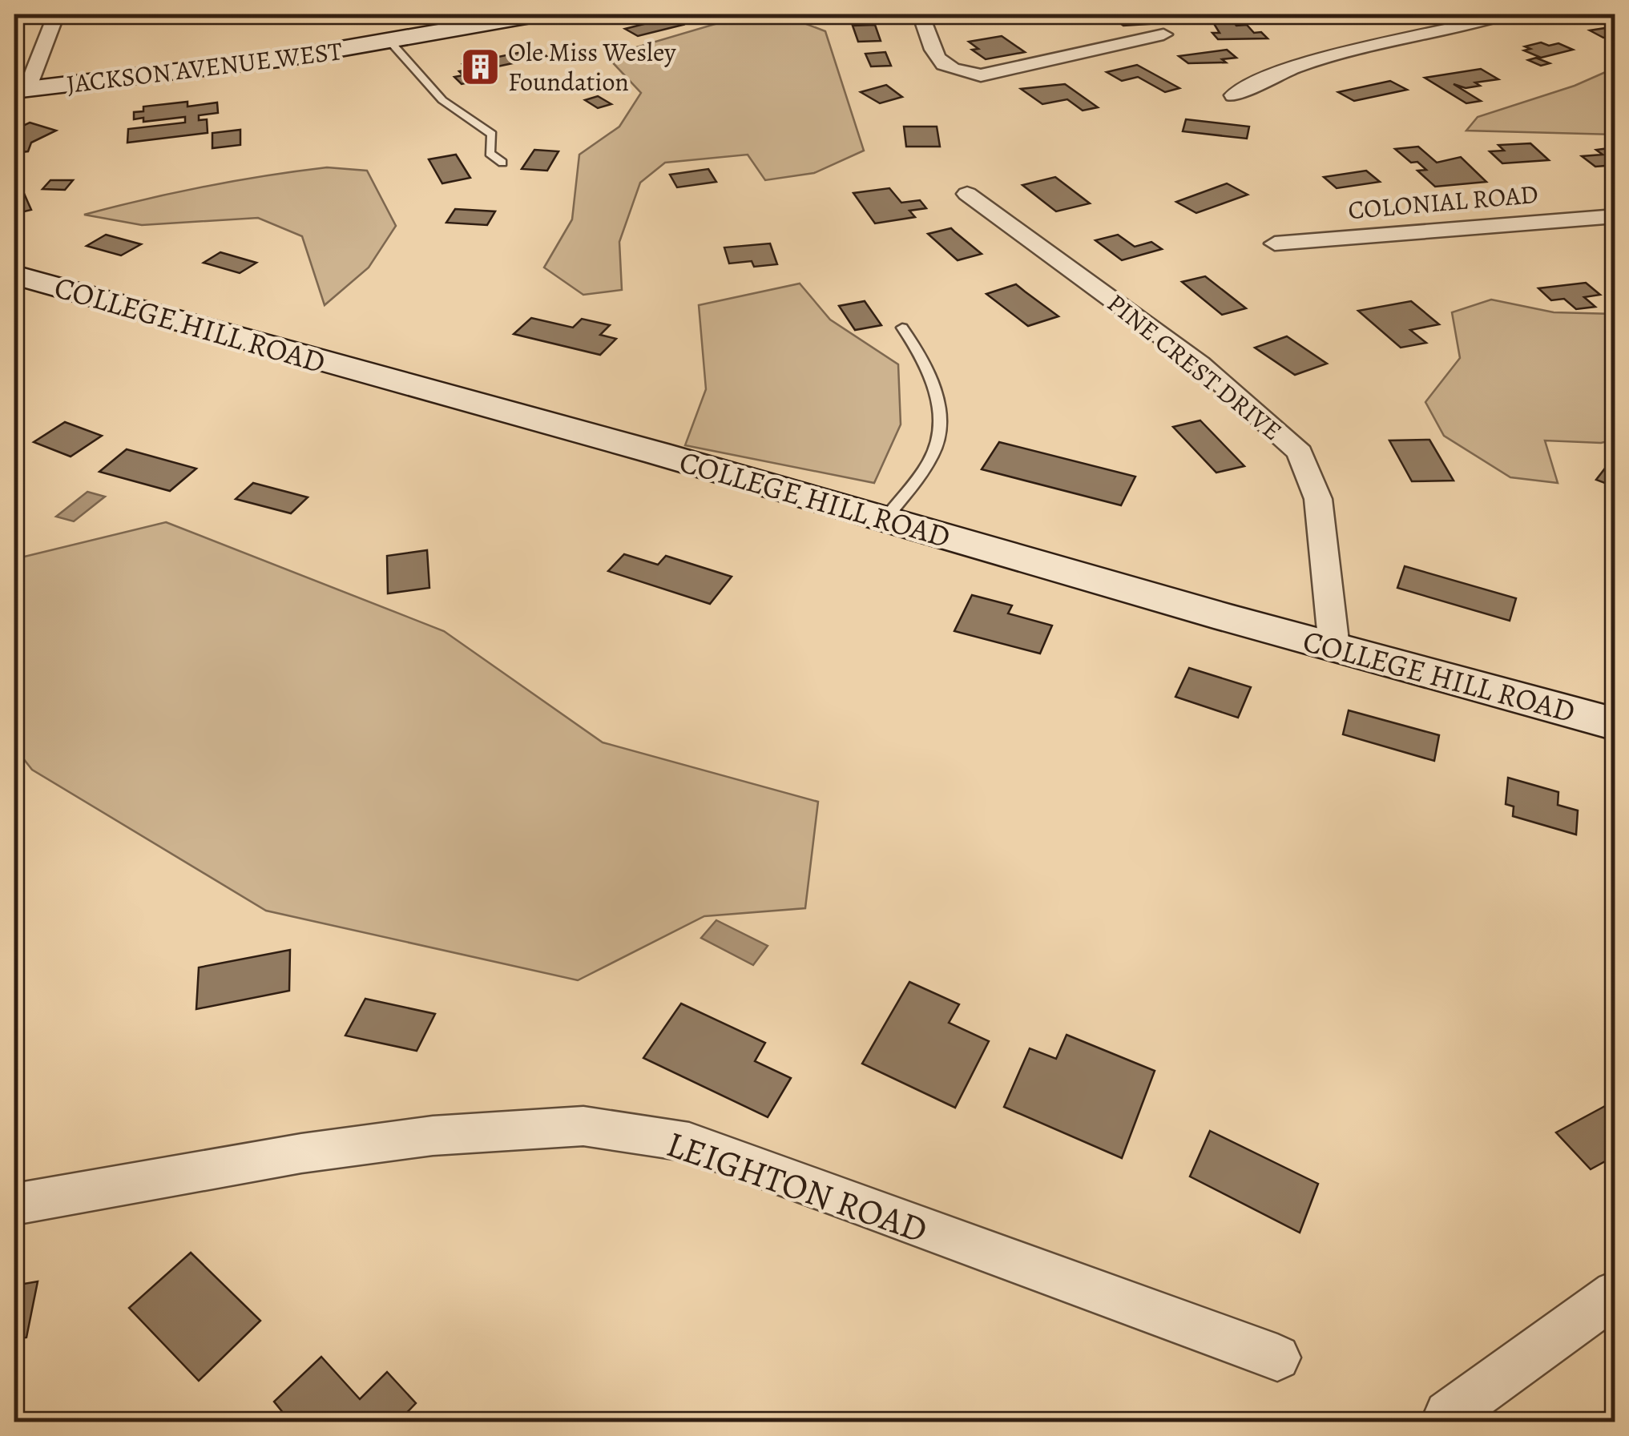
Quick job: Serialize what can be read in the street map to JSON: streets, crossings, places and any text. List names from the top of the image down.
{
  "streets": {
    "street": [
      "JACKSON AVENUE WEST",
      "COLONIAL ROAD",
      "COLLEGE HILL ROAD",
      "PINE CREST DRIVE",
      "LEIGHTON ROAD"
    ]
  },
  "crossings": [
    ["COLLEGE HILL ROAD", "PINE CREST DRIVE"]
  ],
  "places": {
    "building": ["Ole Miss Wesley Foundation"]
  }
}
